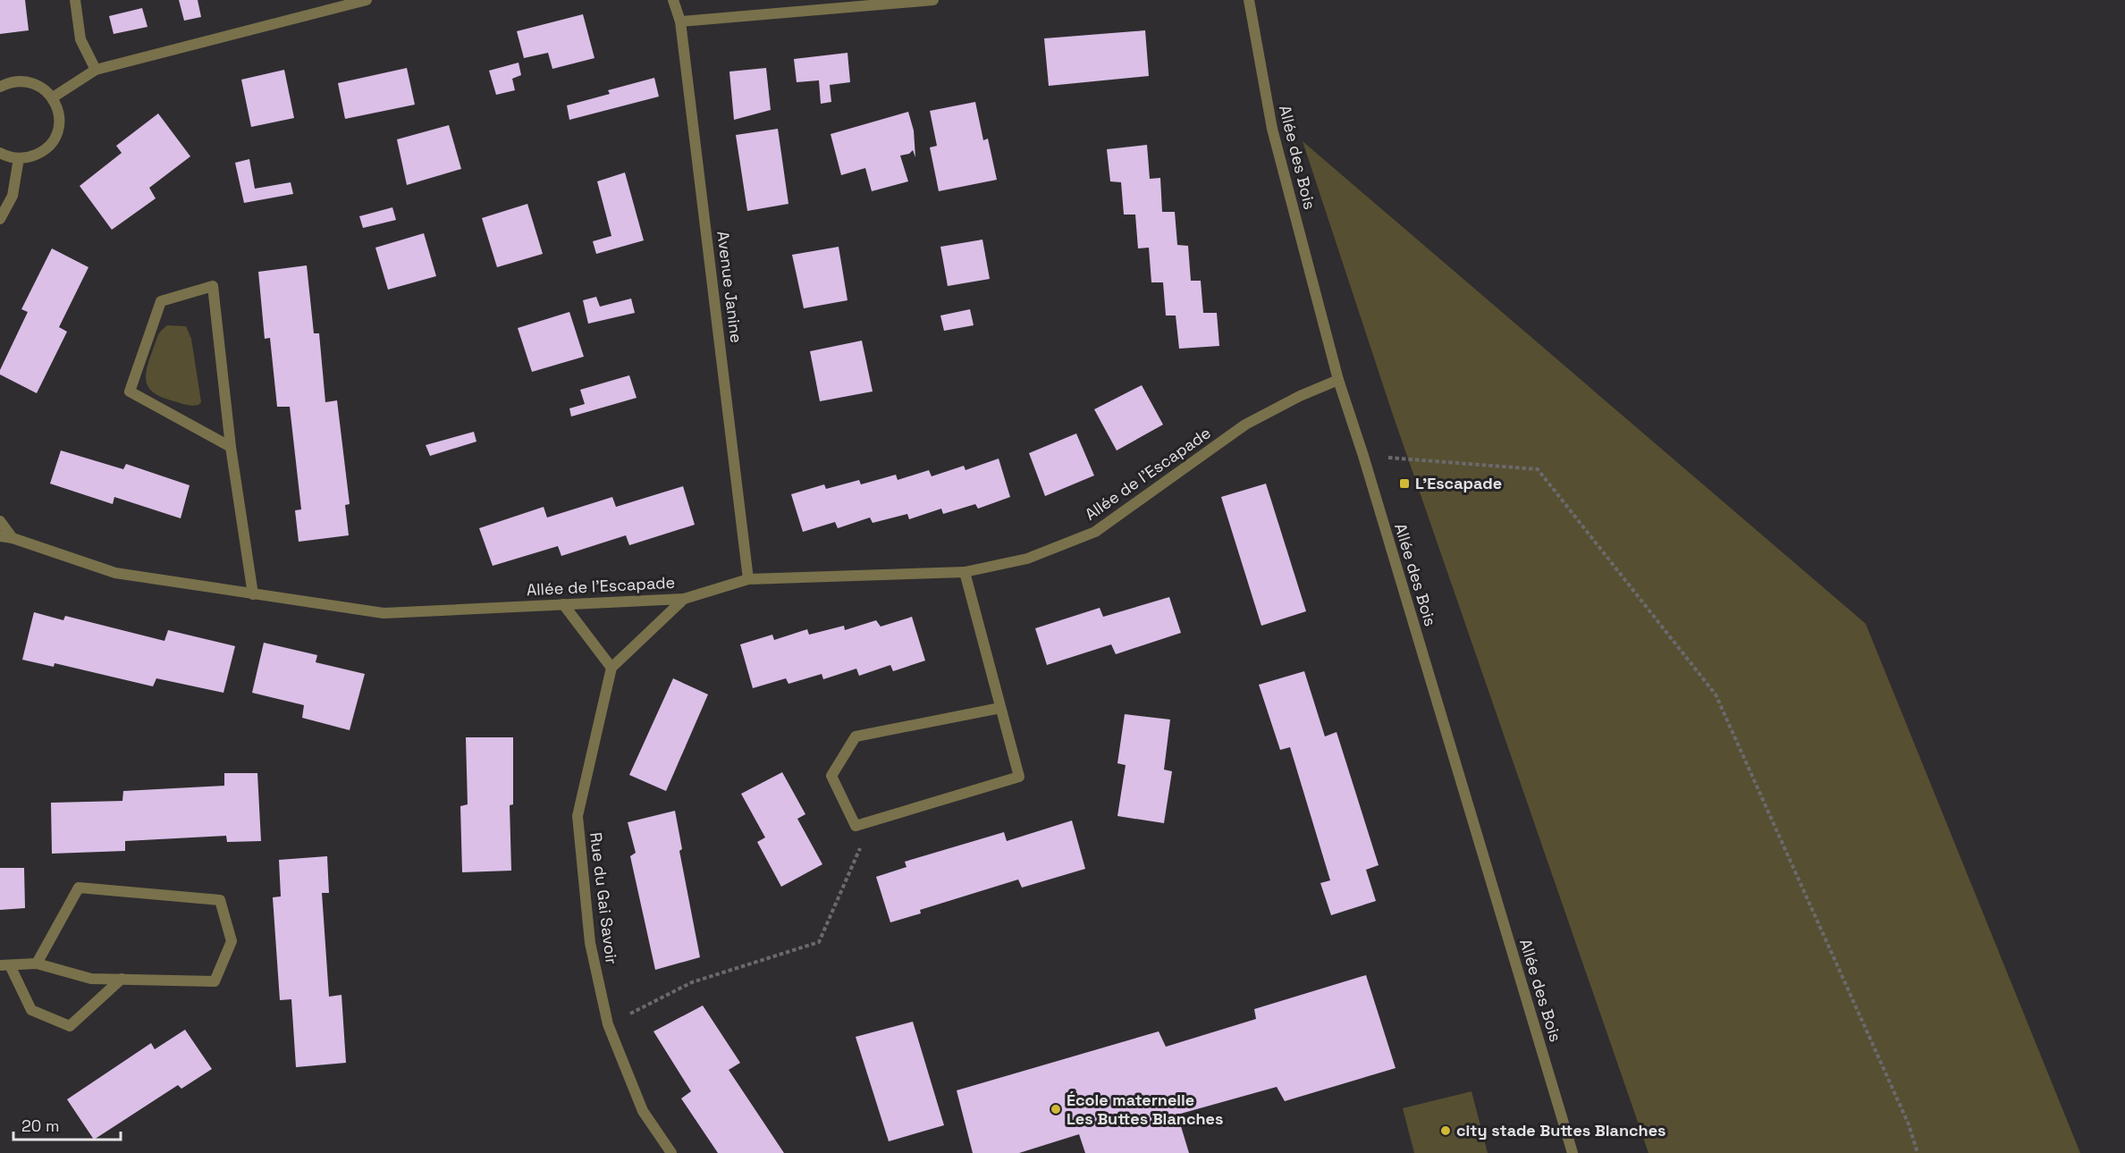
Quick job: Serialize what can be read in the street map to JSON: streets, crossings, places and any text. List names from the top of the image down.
{
  "streets": {
    "street": [
      "Allée des Bois",
      "Avenue Janine",
      "Allée de l'Escapade",
      "Rue du Gai Savoir"
    ]
  },
  "crossings": [
    ["Allée des Bois", "Allée de l'Escapade"],
    ["Avenue Janine", "Allée de l'Escapade"]
  ],
  "places": {
    "transit": ["L'Escapade"],
    "other": ["École maternelle Les Buttes Blanches", "city stade Buttes Blanches"]
  },
  "scale_bar": "20 m"
}
